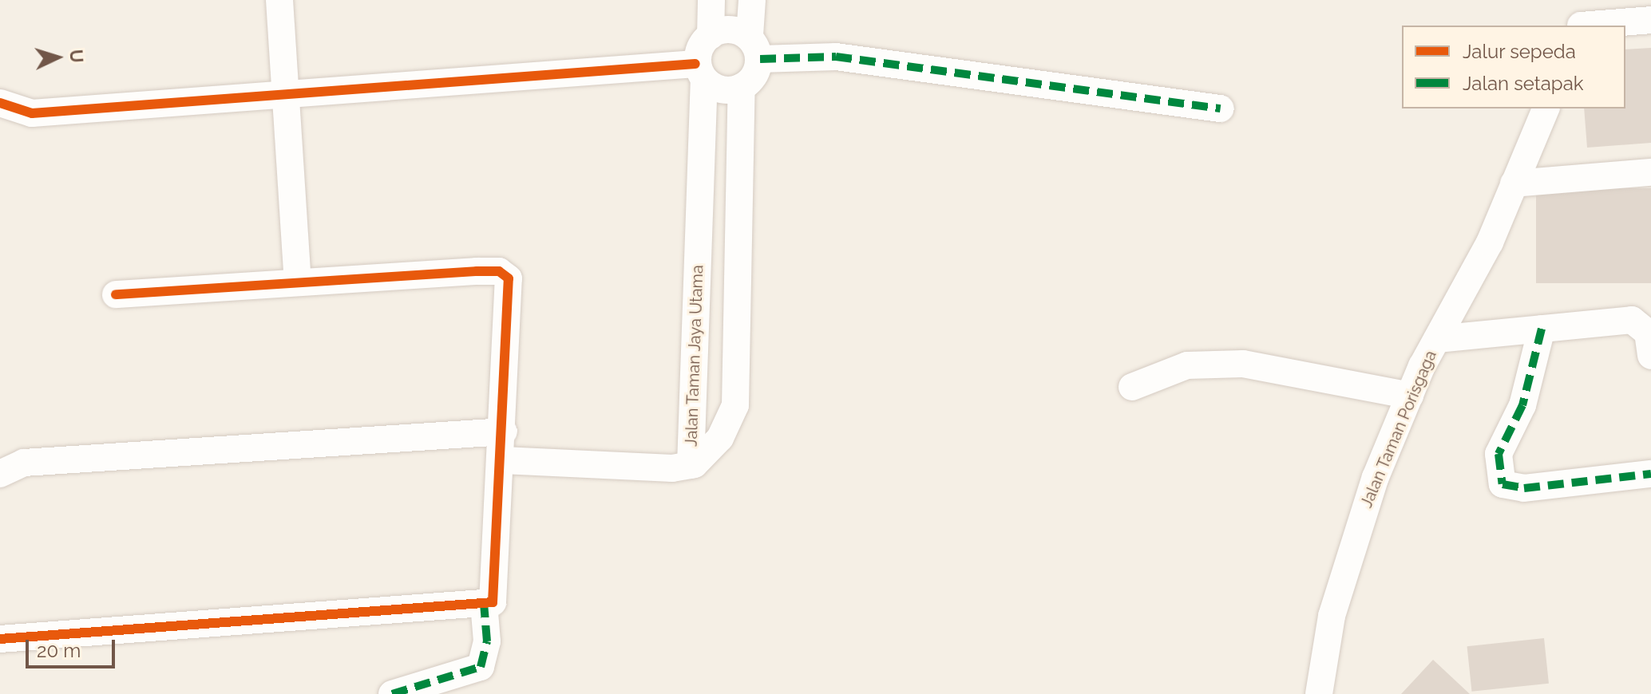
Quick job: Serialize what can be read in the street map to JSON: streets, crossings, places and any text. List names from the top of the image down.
{
  "streets": {
    "street": ["Jalan Taman Jaya Utama", "Jalan Taman Porisgaga"]
  },
  "legend": ["Jalur sepeda", "Jalan setapak"],
  "scale_bar": "20 m",
  "north": "right"
}
